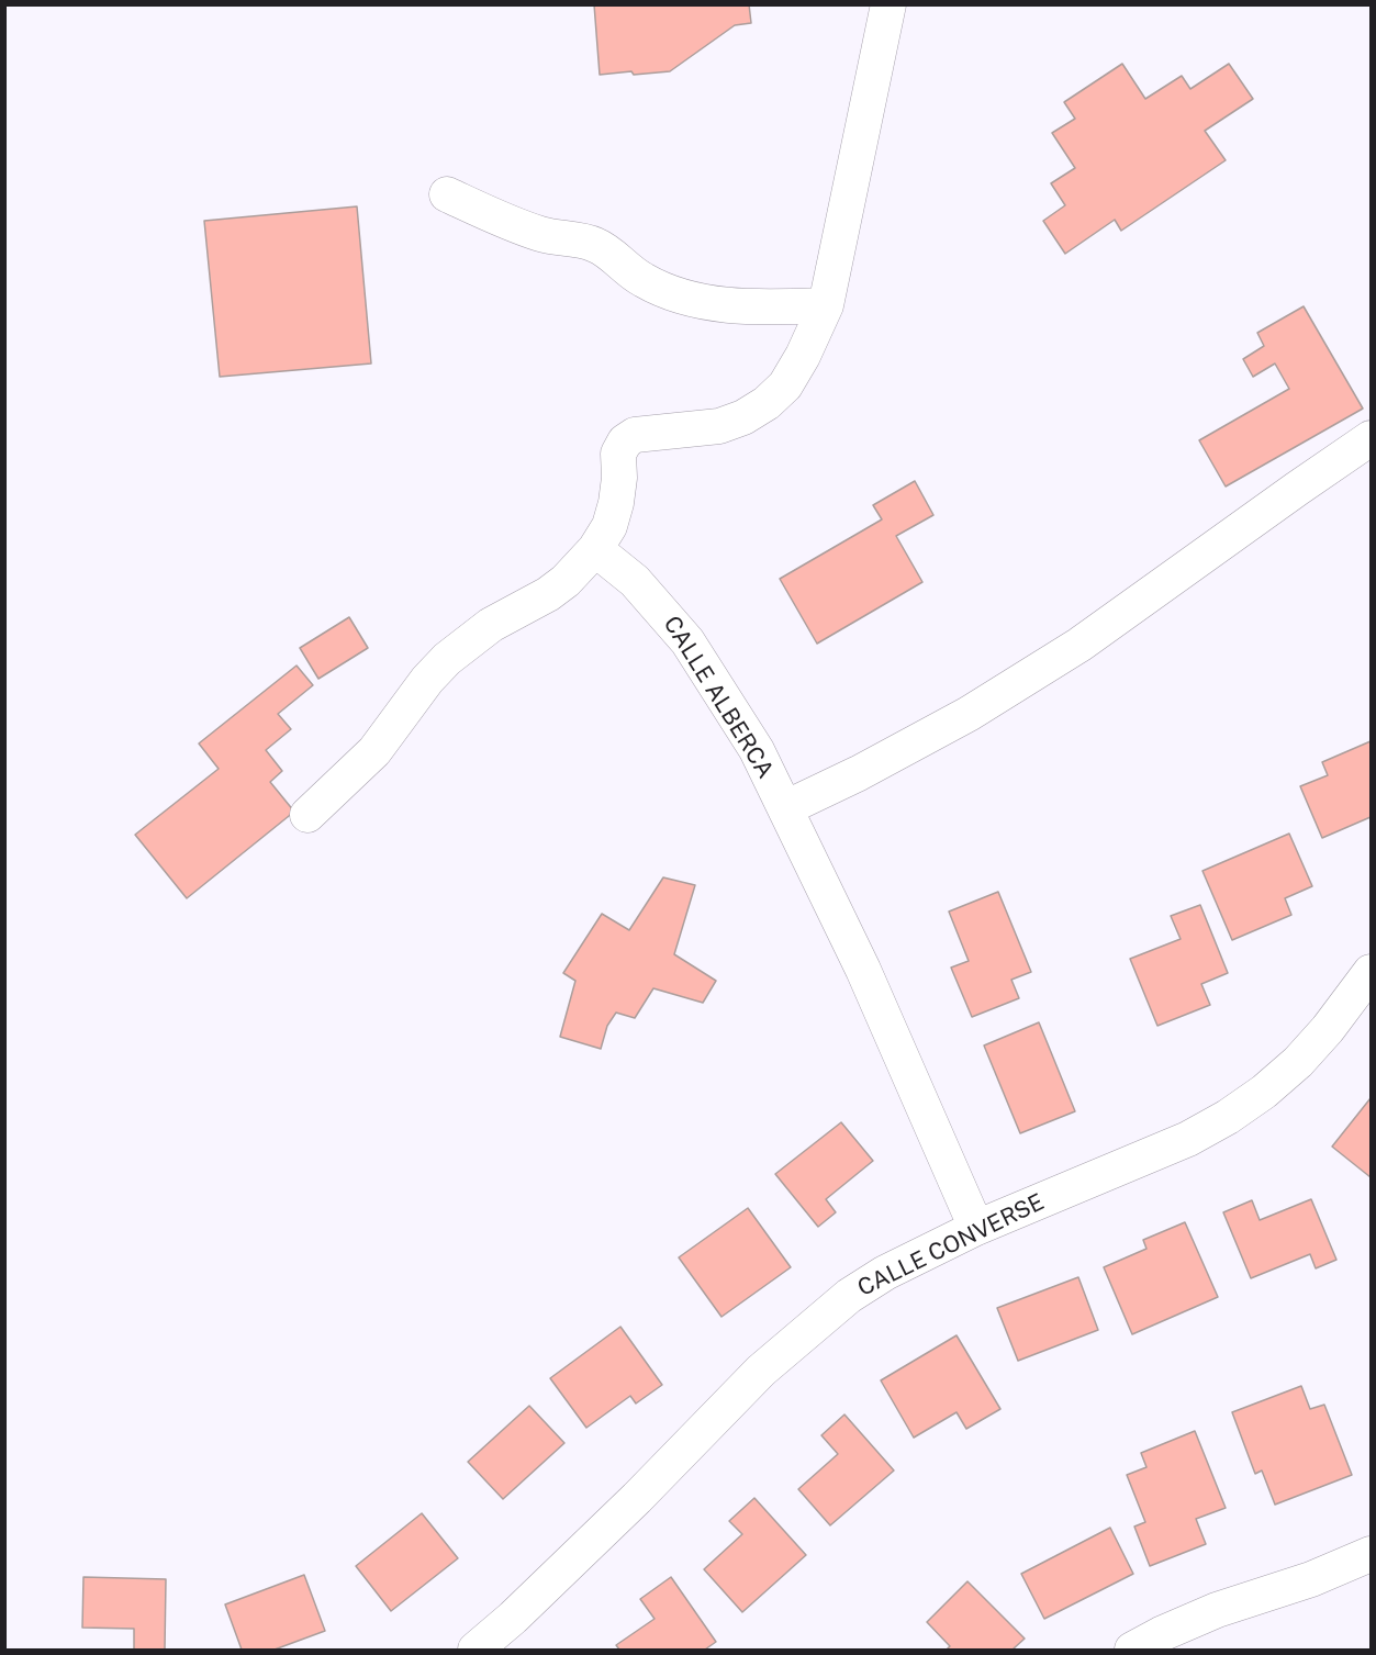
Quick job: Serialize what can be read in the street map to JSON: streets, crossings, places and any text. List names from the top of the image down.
{
  "streets": {
    "street": ["CALLE ALBERCA", "CALLE CONVERSE"]
  },
  "crossings": [
    ["CALLE ALBERCA", "CALLE CONVERSE"]
  ]
}
